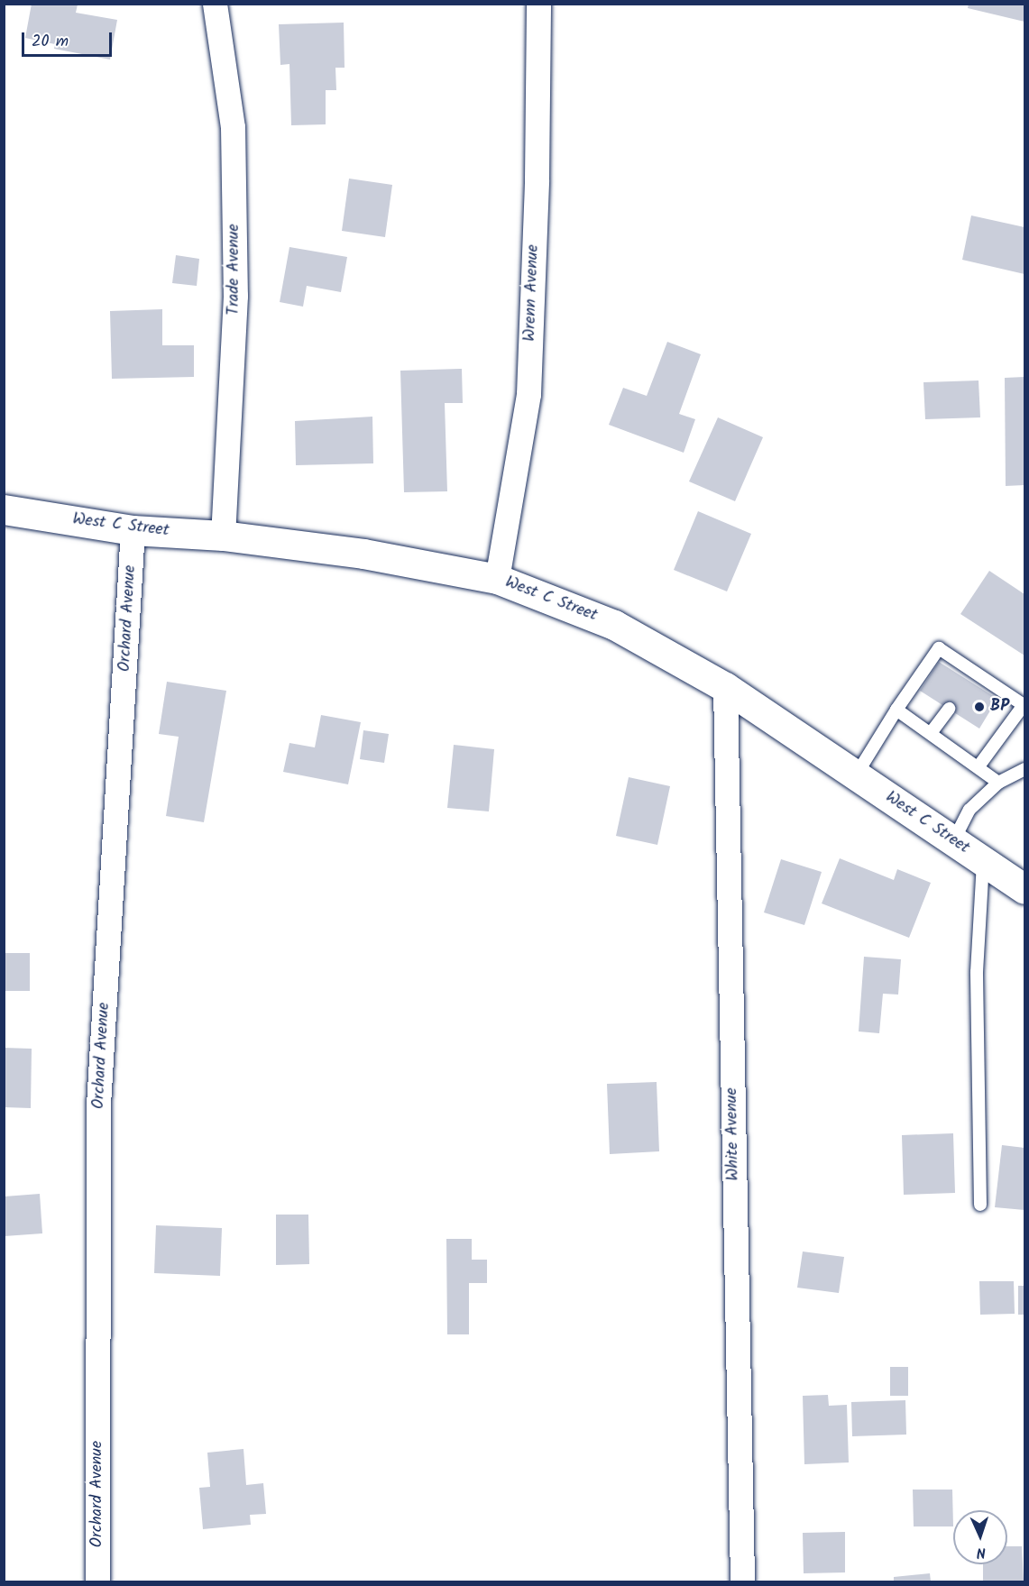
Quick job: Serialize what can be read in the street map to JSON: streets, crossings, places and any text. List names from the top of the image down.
{
  "streets": {
    "main road": ["West C Street"],
    "street": [
      "Trade Avenue",
      "Wrenn Avenue",
      "Orchard Avenue",
      "White Avenue"
    ]
  },
  "crossings": [
    ["Trade Avenue", "West C Street"],
    ["Wrenn Avenue", "West C Street"],
    ["West C Street", "Orchard Avenue"],
    ["West C Street", "White Avenue"]
  ],
  "places": ["BP"],
  "scale_bar": "20 m",
  "north": "bottom"
}
